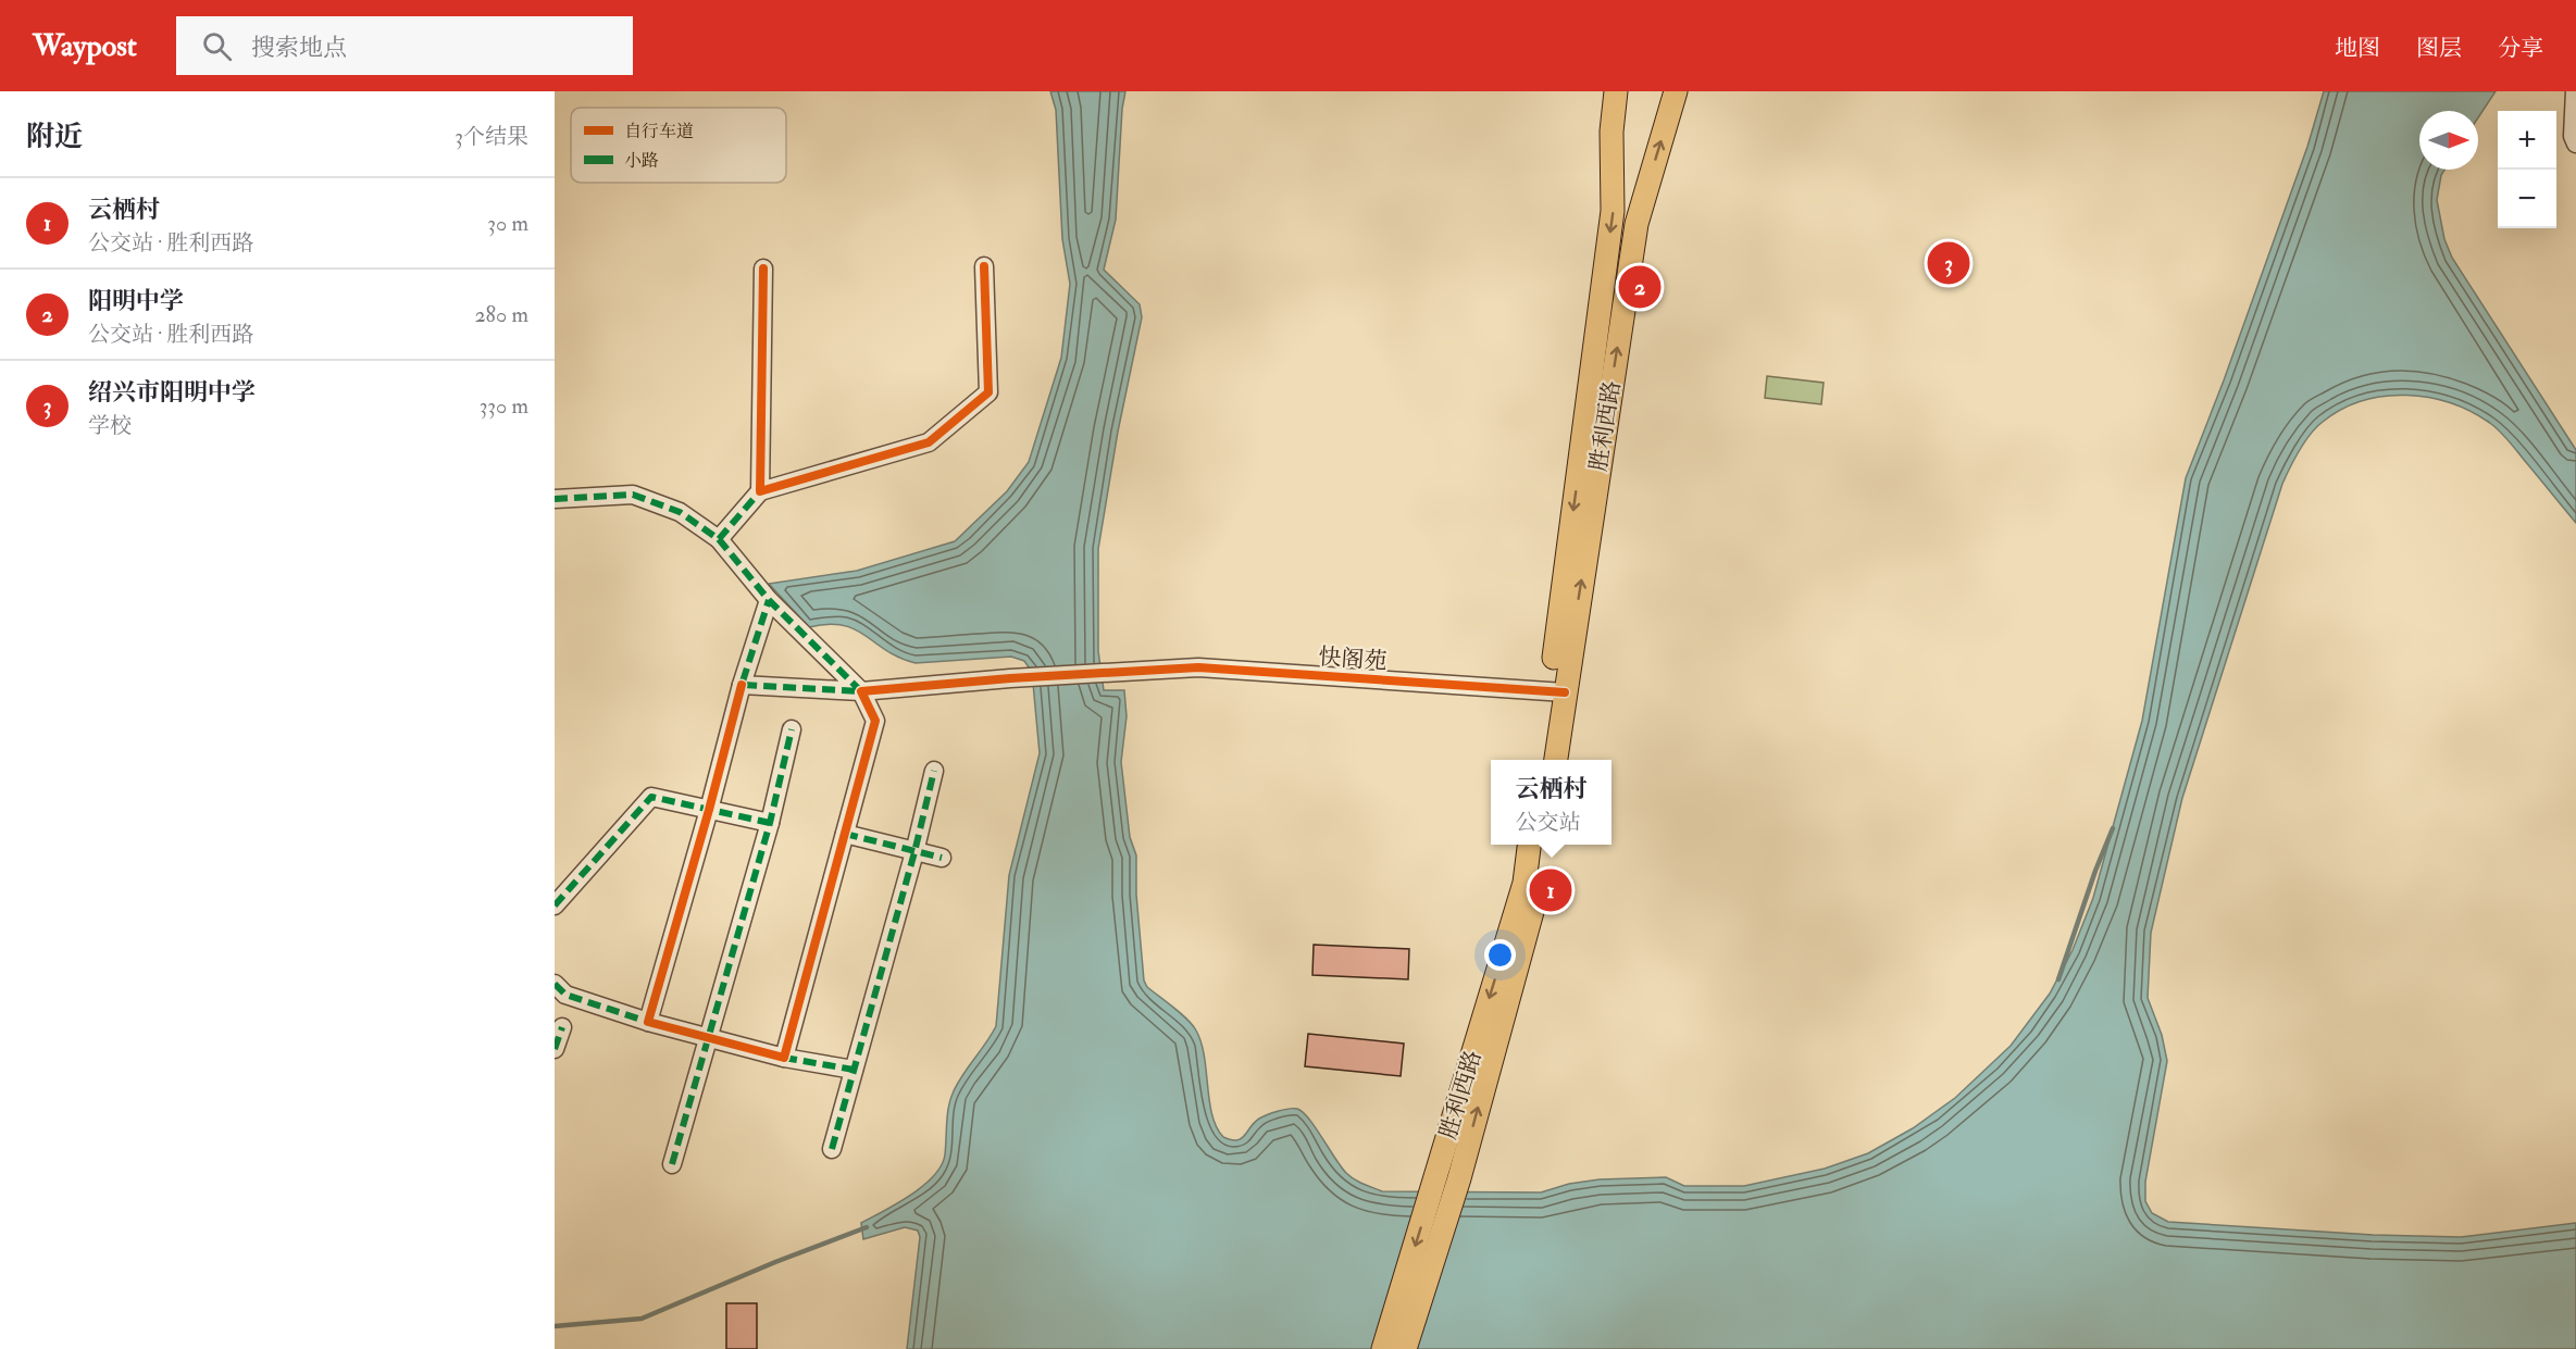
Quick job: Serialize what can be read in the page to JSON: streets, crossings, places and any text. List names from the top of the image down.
{
  "streets": {
    "main road": ["胜利西路"],
    "street": ["快阁苑"]
  },
  "crossings": [
    ["胜利西路", "快阁苑"]
  ],
  "legend": ["自行车道", "小路"],
  "north": "right",
  "page": {
    "header": "Waypost",
    "search": "搜索地点",
    "nav": ["地图", "图层", "分享"],
    "heading": ["附近", "3个结果"],
    "map_buttons": ["+", "−"],
    "list": [
      {
        "mark": "1",
        "name": "云栖村",
        "note": "公交站 · 胜利西路",
        "value": "30 m"
      },
      {
        "mark": "2",
        "name": "阳明中学",
        "note": "公交站 · 胜利西路",
        "value": "280 m"
      },
      {
        "mark": "3",
        "name": "绍兴市阳明中学",
        "note": "学校",
        "value": "330 m"
      }
    ],
    "pins": ["3", "2", "1"],
    "popup": ["云栖村", "公交站"]
  }
}
